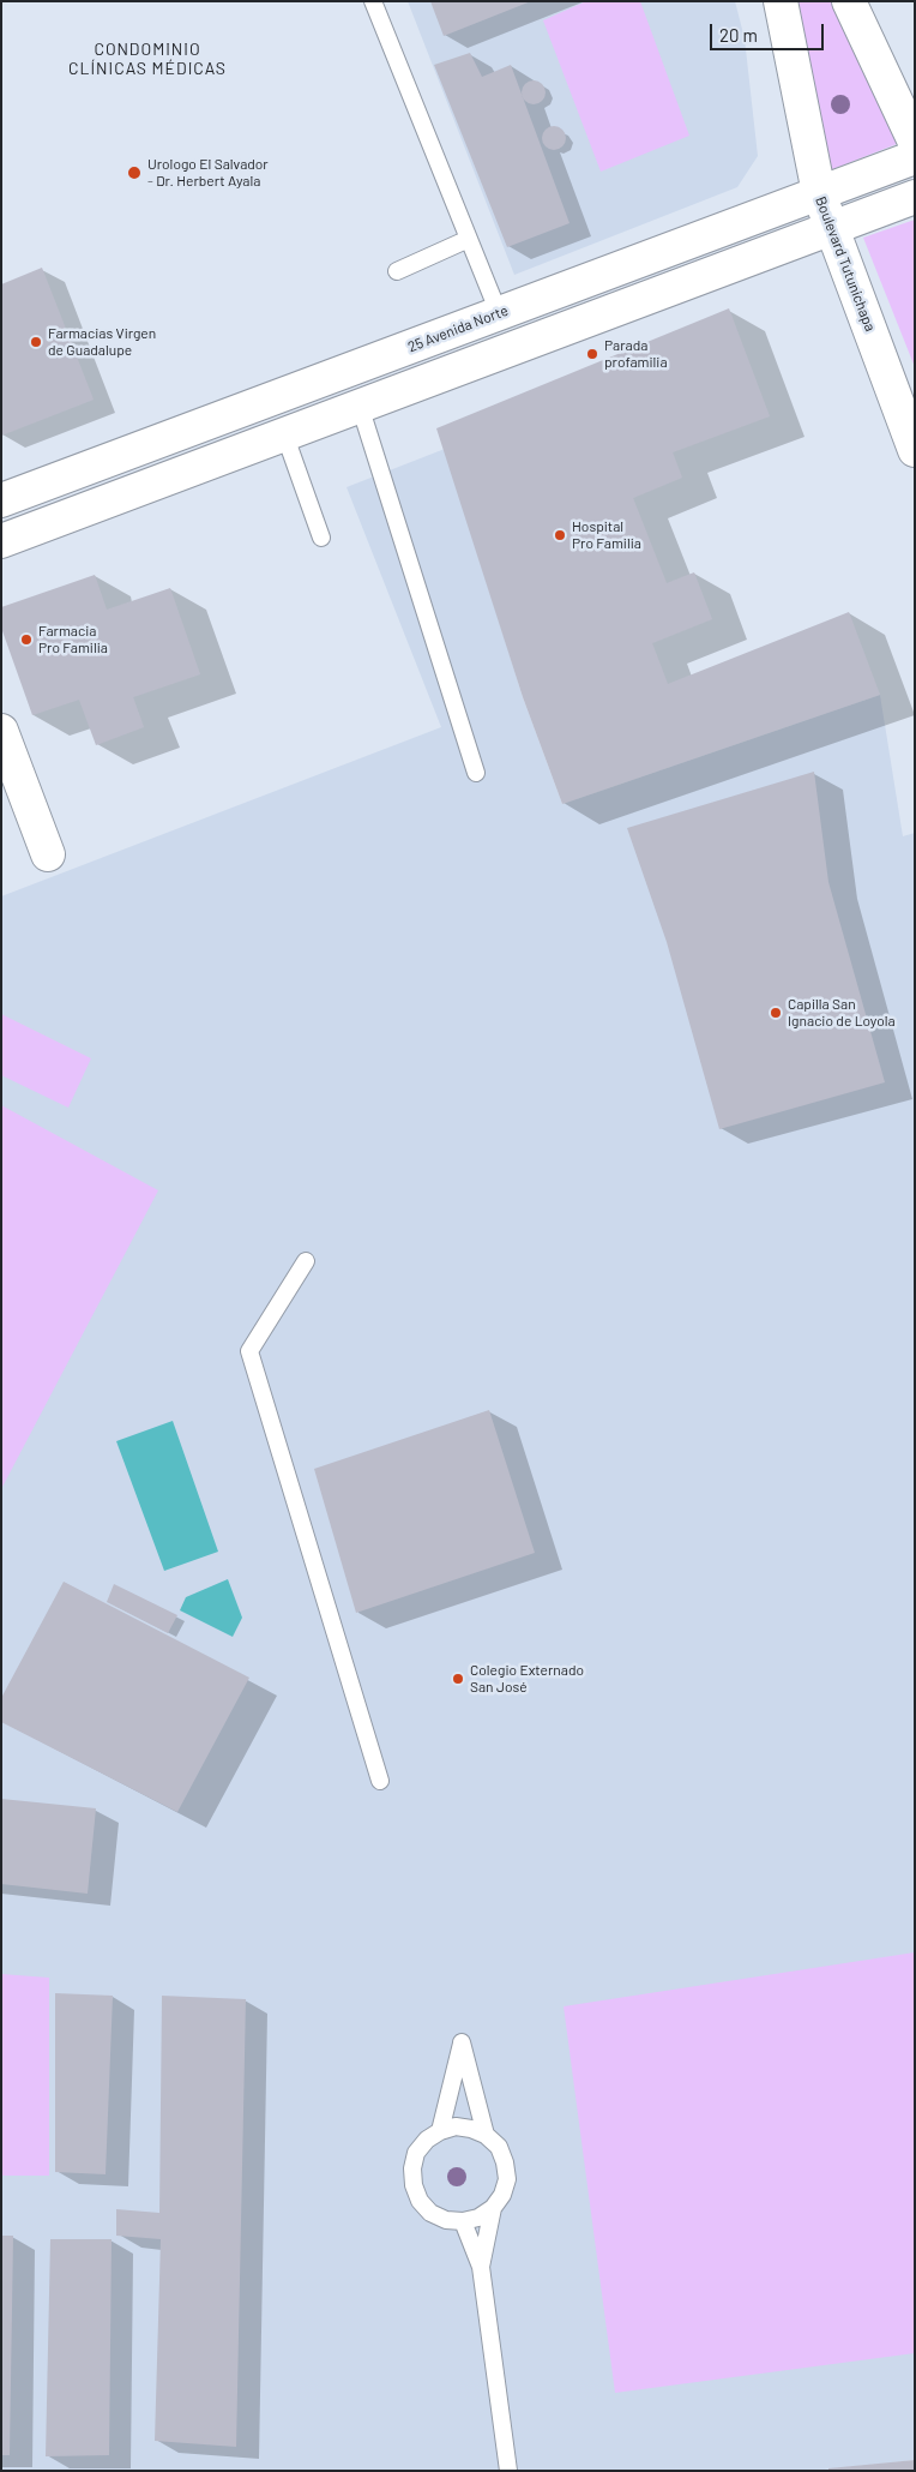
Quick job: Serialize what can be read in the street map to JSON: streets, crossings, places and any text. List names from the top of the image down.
{
  "streets": {
    "street": ["Boulevard Tutunichapa", "25 Avenida Norte"]
  },
  "crossings": [
    ["Boulevard Tutunichapa", "25 Avenida Norte"]
  ],
  "districts": ["CONDOMINIO CLÍNICAS MÉDICAS"],
  "places": [
    "Urologo El Salvador - Dr. Herbert Ayala",
    "Farmacias Virgen de Guadalupe",
    "Parada profamilia",
    "Hospital Pro Familia",
    "Farmacia Pro Familia",
    "Capilla San Ignacio de Loyola",
    "Colegio Externado San José"
  ],
  "scale_bar": "20 m"
}
